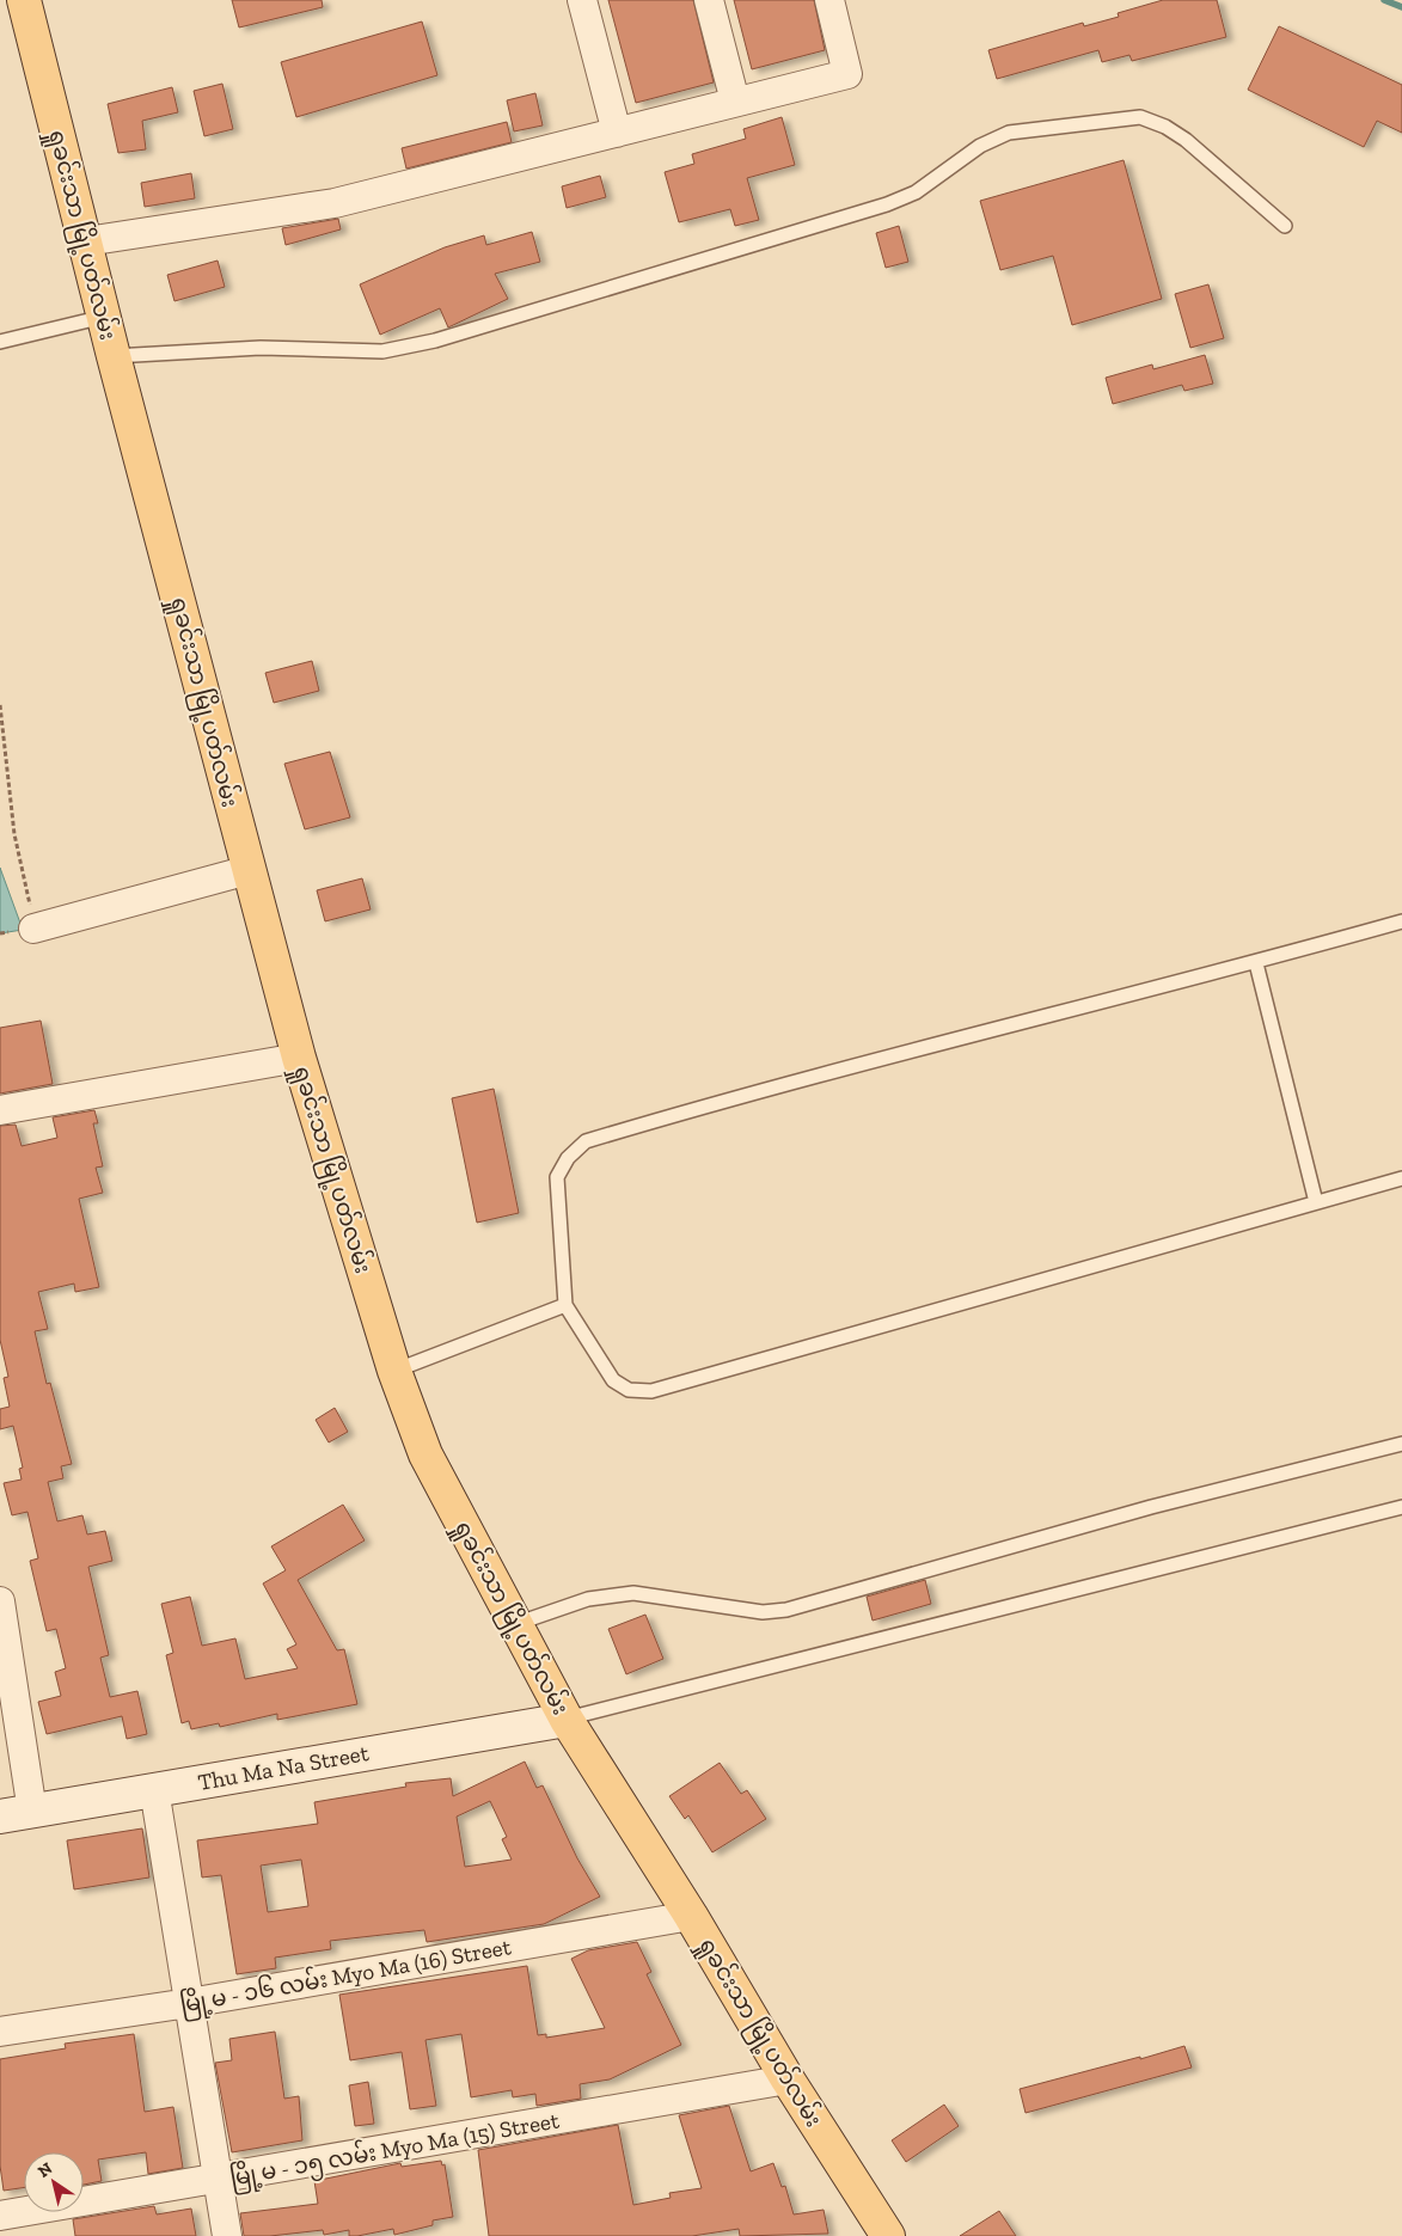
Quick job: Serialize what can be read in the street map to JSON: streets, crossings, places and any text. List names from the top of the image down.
{
  "streets": {
    "main road": ["ရှုခင်းသာ မြို့ပတ်လမ်း"],
    "street": ["Thu Ma Na Street", "မြို့မ - ၁၆ လမ်း Myo Ma (16) Street", "မြို့မ - ၁၅ လမ်း Myo Ma (15) Street"]
  },
  "crossings": [
    ["ရှုခင်းသာ မြို့ပတ်လမ်း", "Thu Ma Na Street"],
    ["ရှုခင်းသာ မြို့ပတ်လမ်း", "မြို့မ - ၁၆ လမ်း Myo Ma (16) Street"],
    ["ရှုခင်းသာ မြို့ပတ်လမ်း", "မြို့မ - ၁၅ လမ်း Myo Ma (15) Street"]
  ],
  "north": "top left"
}
